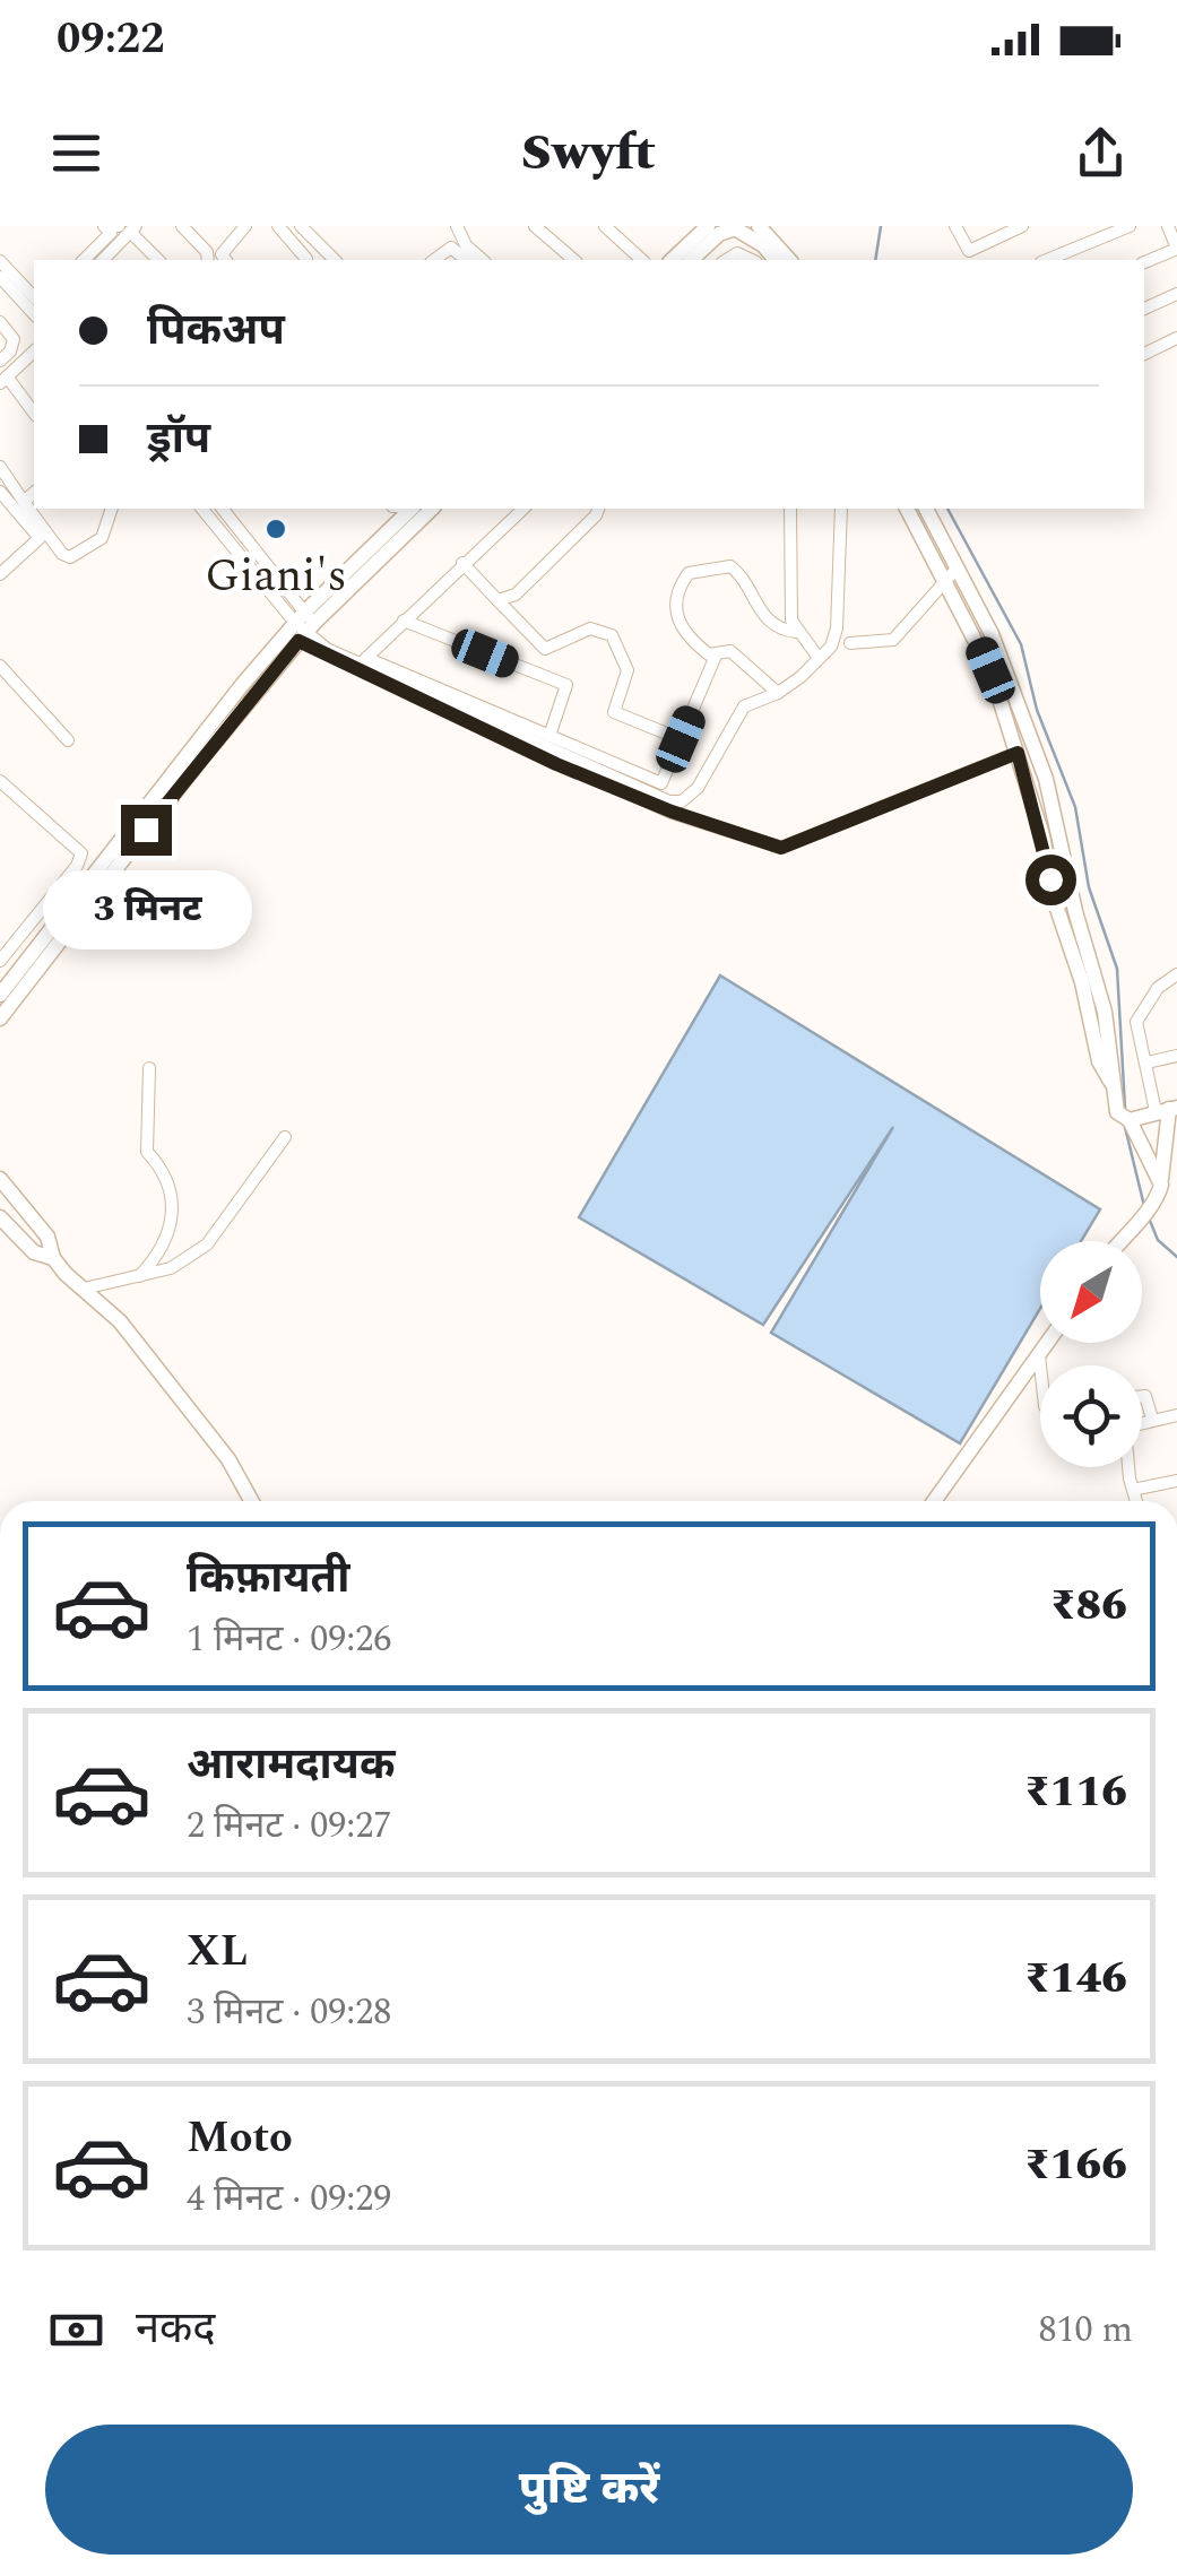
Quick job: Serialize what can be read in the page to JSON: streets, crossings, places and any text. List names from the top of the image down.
{
  "places": ["Giani's"],
  "north": "bottom left",
  "page": {
    "status": "09:22",
    "header": "Swyft",
    "banner": ["पिकअप", "ड्रॉप"],
    "bubble": "3 मिनट",
    "list": [
      {
        "name": "किफ़ायती",
        "note": "1 मिनट · 09:26",
        "value": "₹86"
      },
      {
        "name": "आरामदायक",
        "note": "2 मिनट · 09:27",
        "value": "₹116"
      },
      {
        "name": "XL",
        "note": "3 मिनट · 09:28",
        "value": "₹146"
      },
      {
        "name": "Moto",
        "note": "4 मिनट · 09:29",
        "value": "₹166"
      }
    ],
    "pay": ["नकद", "810 m"],
    "buttons": "पुष्टि करें"
  }
}
